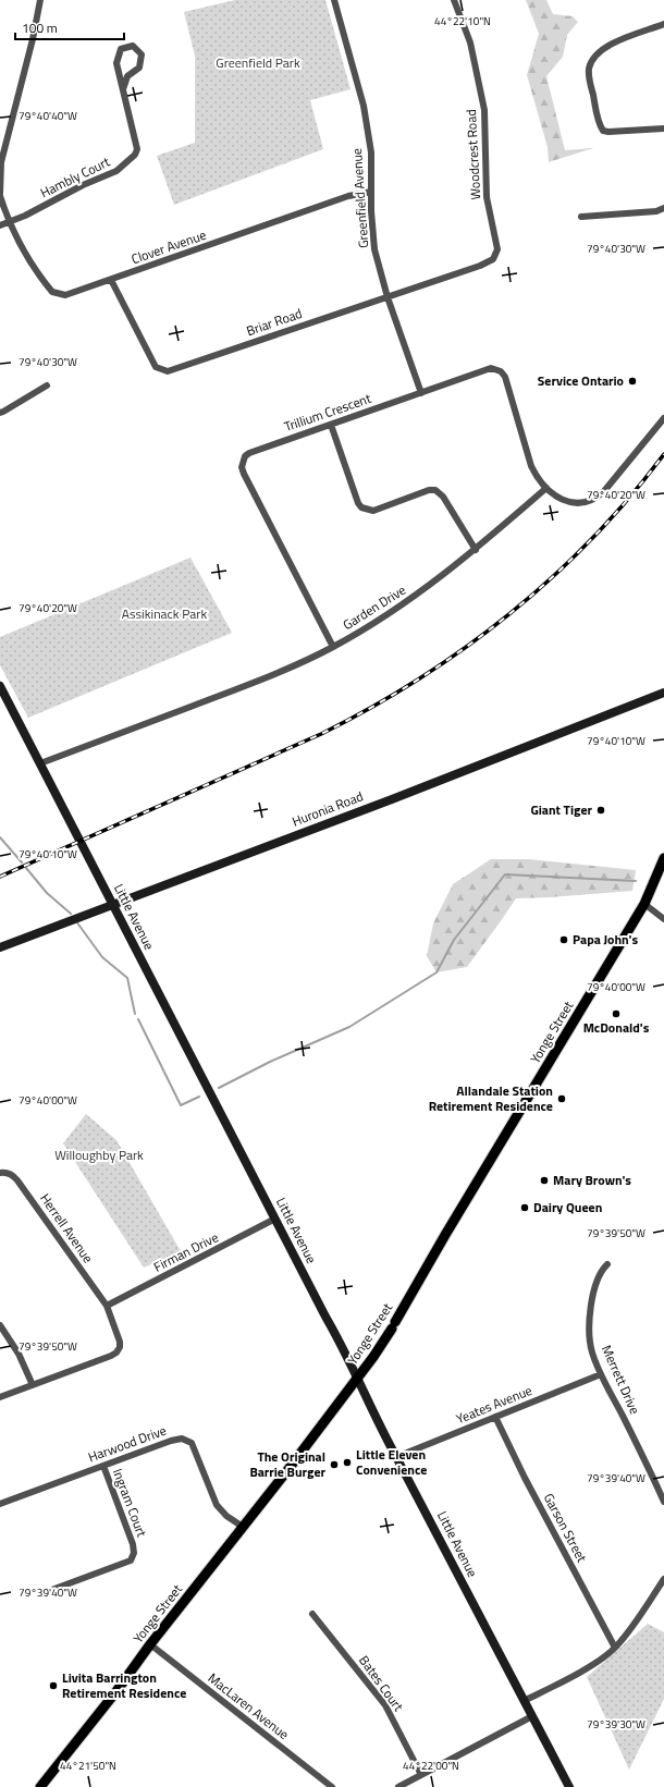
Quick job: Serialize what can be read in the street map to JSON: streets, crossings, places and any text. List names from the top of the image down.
{
  "streets": {
    "main road": ["Yonge Street"],
    "street": [
      "Woodcrest Road",
      "Hambly Court",
      "Greenfield Avenue",
      "Clover Avenue",
      "Briar Road",
      "Trillium Crescent",
      "Garden Drive",
      "Huronia Road",
      "Little Avenue",
      "Herrell Avenue",
      "Firman Drive",
      "Merrett Drive",
      "Yeates Avenue",
      "Harwood Drive",
      "Ingram Court",
      "Garson Street",
      "Bates Court",
      "MacLaren Avenue"
    ]
  },
  "crossings": [
    ["Woodcrest Road", "Briar Road"],
    ["Hambly Court", "Clover Avenue"],
    ["Greenfield Avenue", "Clover Avenue"],
    ["Greenfield Avenue", "Briar Road"],
    ["Greenfield Avenue", "Trillium Crescent"],
    ["Clover Avenue", "Briar Road"],
    ["Trillium Crescent", "Garden Drive"],
    ["Garden Drive", "Little Avenue"],
    ["Huronia Road", "Little Avenue"],
    ["Little Avenue", "Yonge Street"],
    ["Little Avenue", "Firman Drive"],
    ["Little Avenue", "Yeates Avenue"],
    ["Yonge Street", "Harwood Drive"],
    ["Yonge Street", "MacLaren Avenue"],
    ["Herrell Avenue", "Firman Drive"],
    ["Merrett Drive", "Yeates Avenue"],
    ["Yeates Avenue", "Garson Street"],
    ["Harwood Drive", "Ingram Court"]
  ],
  "parks": ["Greenfield Park", "Assikinack Park", "Willoughby Park"],
  "places": [
    "Service Ontario",
    "Giant Tiger",
    "Papa John's",
    "McDonald's",
    "Allandale Station Retirement Residence",
    "Mary Brown's",
    "Dairy Queen",
    "Little Eleven Convenience",
    "The Original Barrie Burger",
    "Livita Barrington Retirement Residence"
  ],
  "scale_bar": "100 m",
  "coordinates": [
    "44°22'10\"N",
    "79°40'40\"W",
    "79°40'30\"W",
    "79°40'20\"W",
    "79°40'10\"W",
    "79°40'00\"W",
    "79°39'50\"W",
    "79°39'40\"W",
    "79°39'30\"W",
    "44°21'50\"N",
    "44°22'00\"N"
  ]
}
